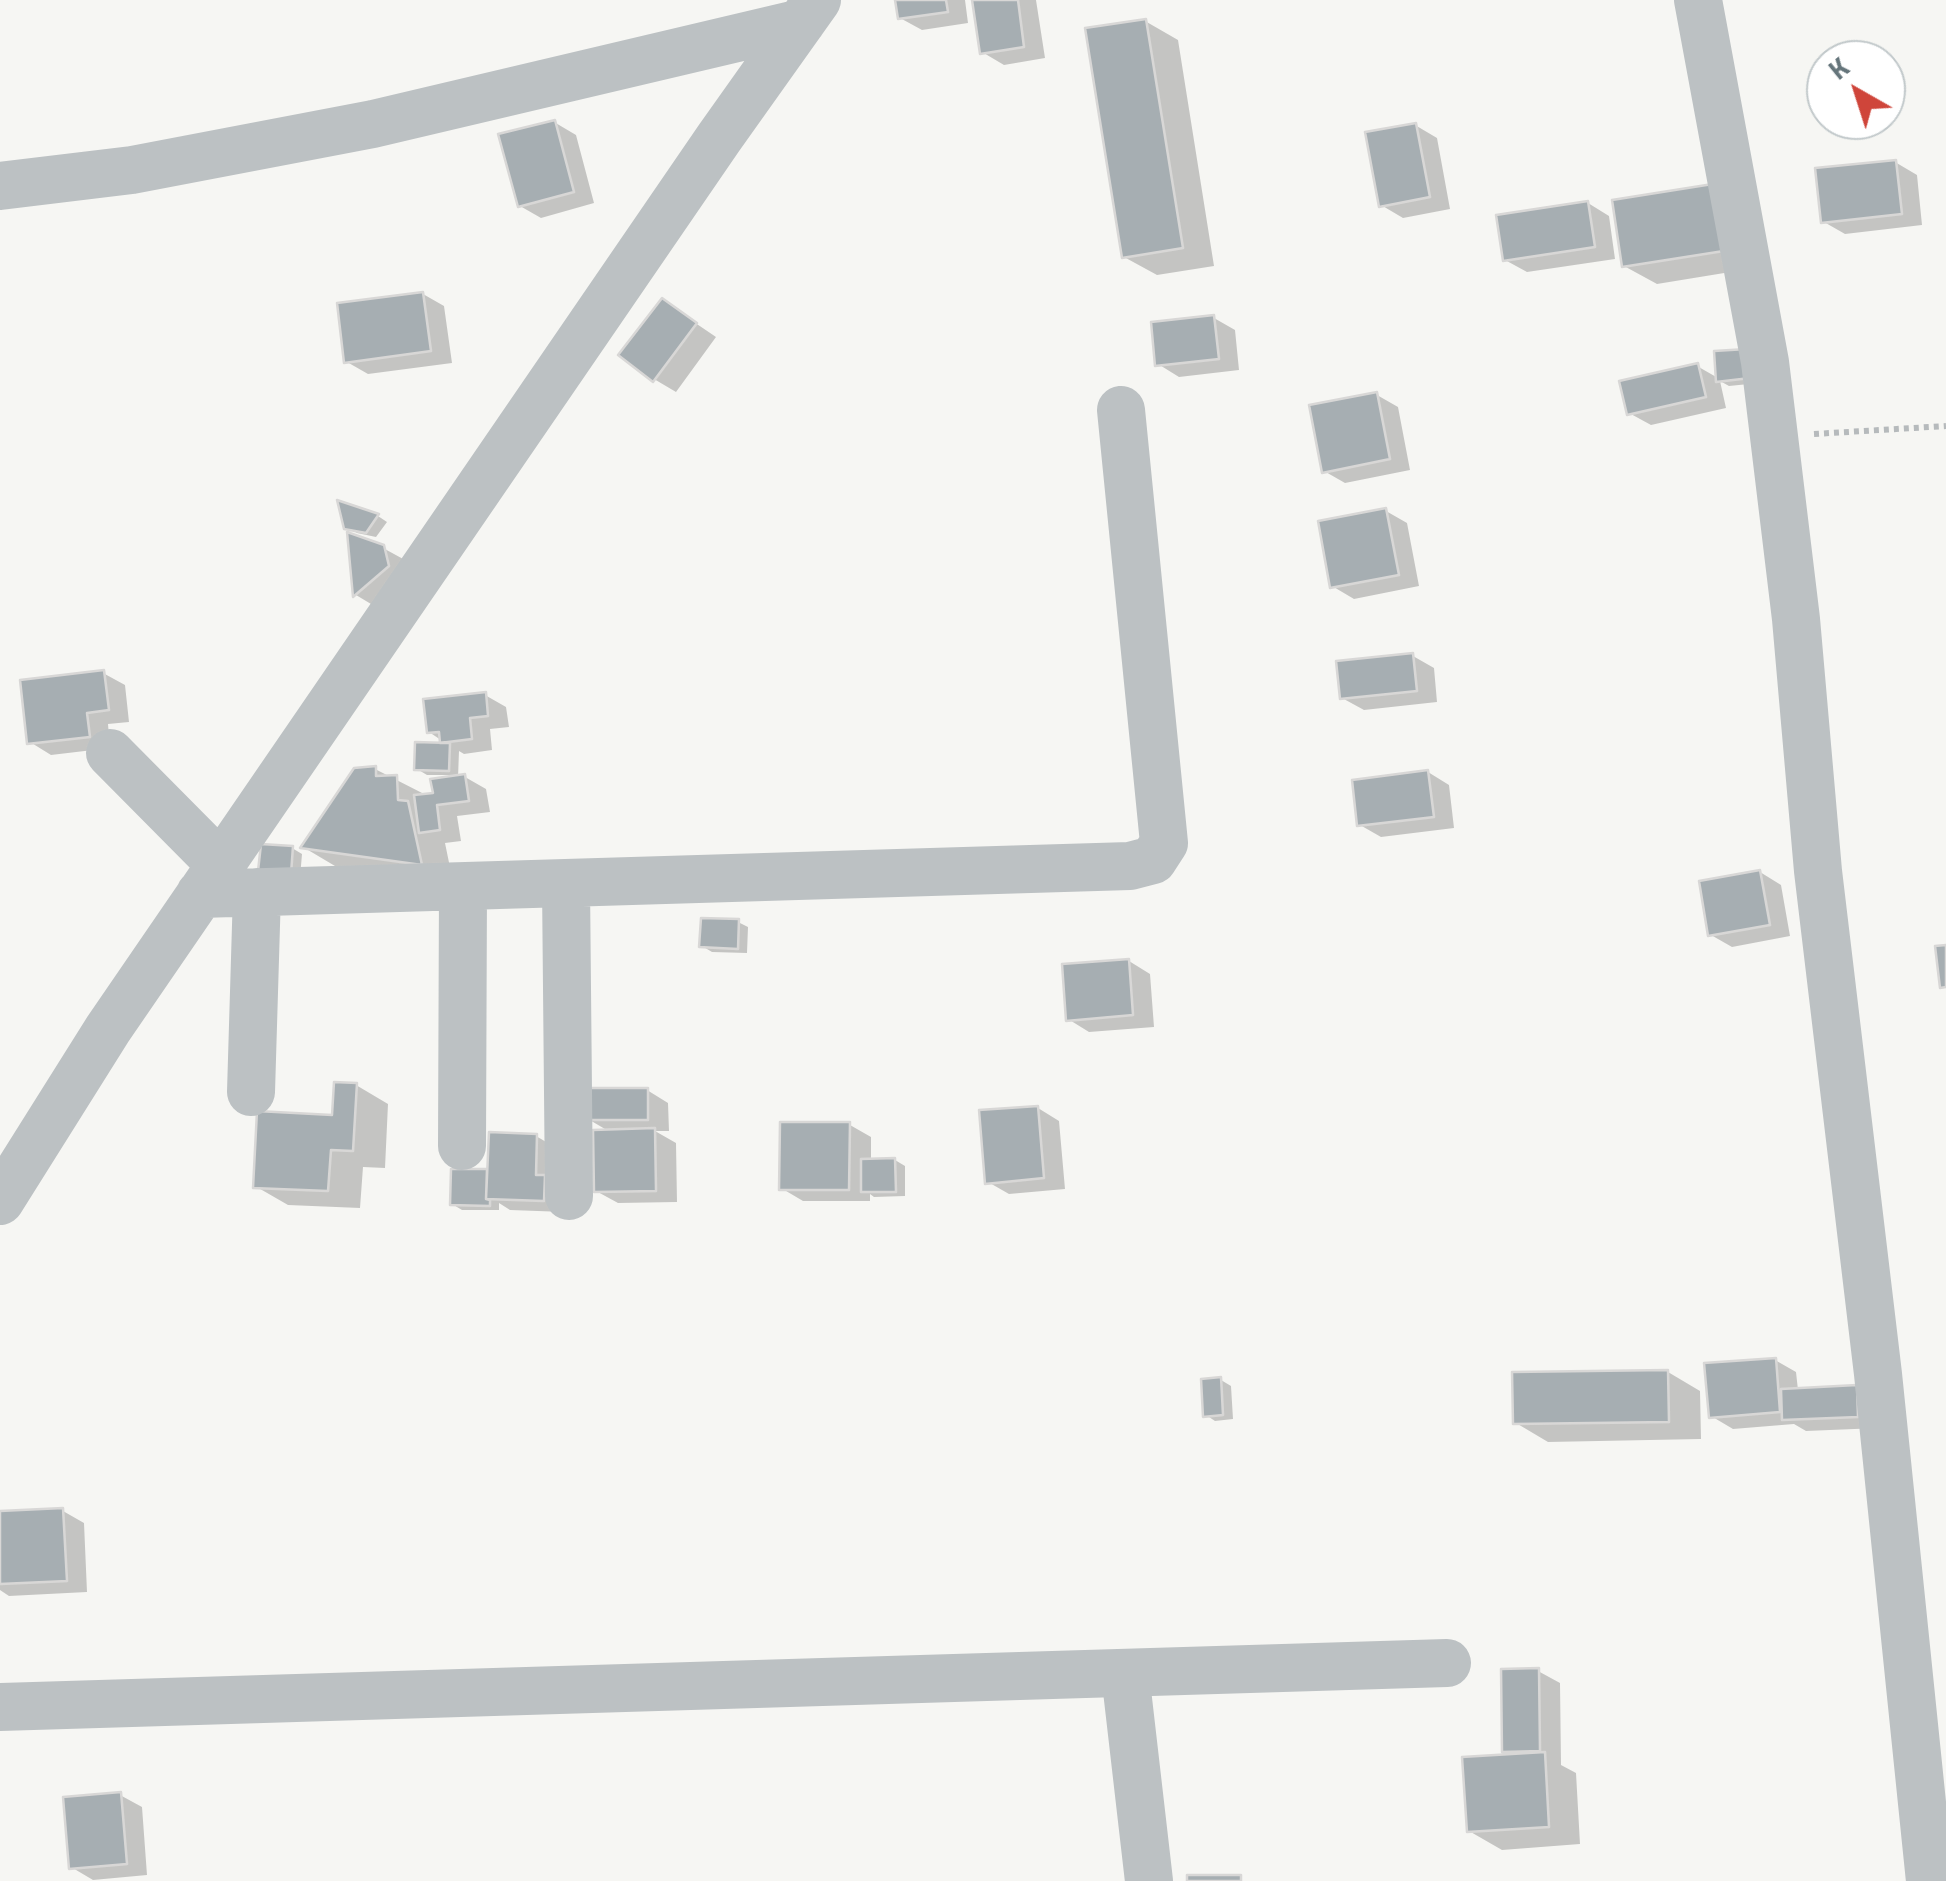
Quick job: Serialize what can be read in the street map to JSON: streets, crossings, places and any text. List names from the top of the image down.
{
  "north": "top left"
}
